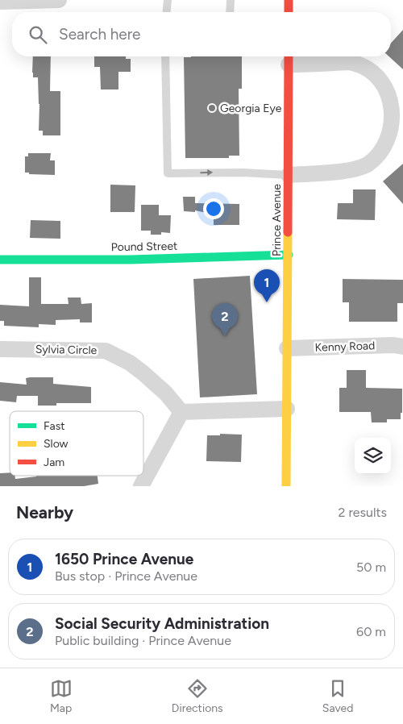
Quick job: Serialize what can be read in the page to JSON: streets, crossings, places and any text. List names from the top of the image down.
{
  "streets": {
    "main road": ["Prince Avenue", "Pound Street"],
    "street": ["Kenny Road", "Sylvia Circle"]
  },
  "crossings": [
    ["Prince Avenue", "Pound Street"],
    ["Prince Avenue", "Kenny Road"]
  ],
  "places": ["Georgia Eye"],
  "legend": ["Fast", "Slow", "Jam"],
  "page": {
    "search": "Search here",
    "pins": ["1", "2"],
    "heading": ["Nearby", "2 results"],
    "list": [
      {
        "mark": "1",
        "name": "1650 Prince Avenue",
        "note": "Bus stop · Prince Avenue",
        "value": "50 m"
      },
      {
        "mark": "2",
        "name": "Social Security Administration",
        "note": "Public building · Prince Avenue",
        "value": "60 m"
      }
    ],
    "nav": ["Map", "Directions", "Saved"]
  }
}
